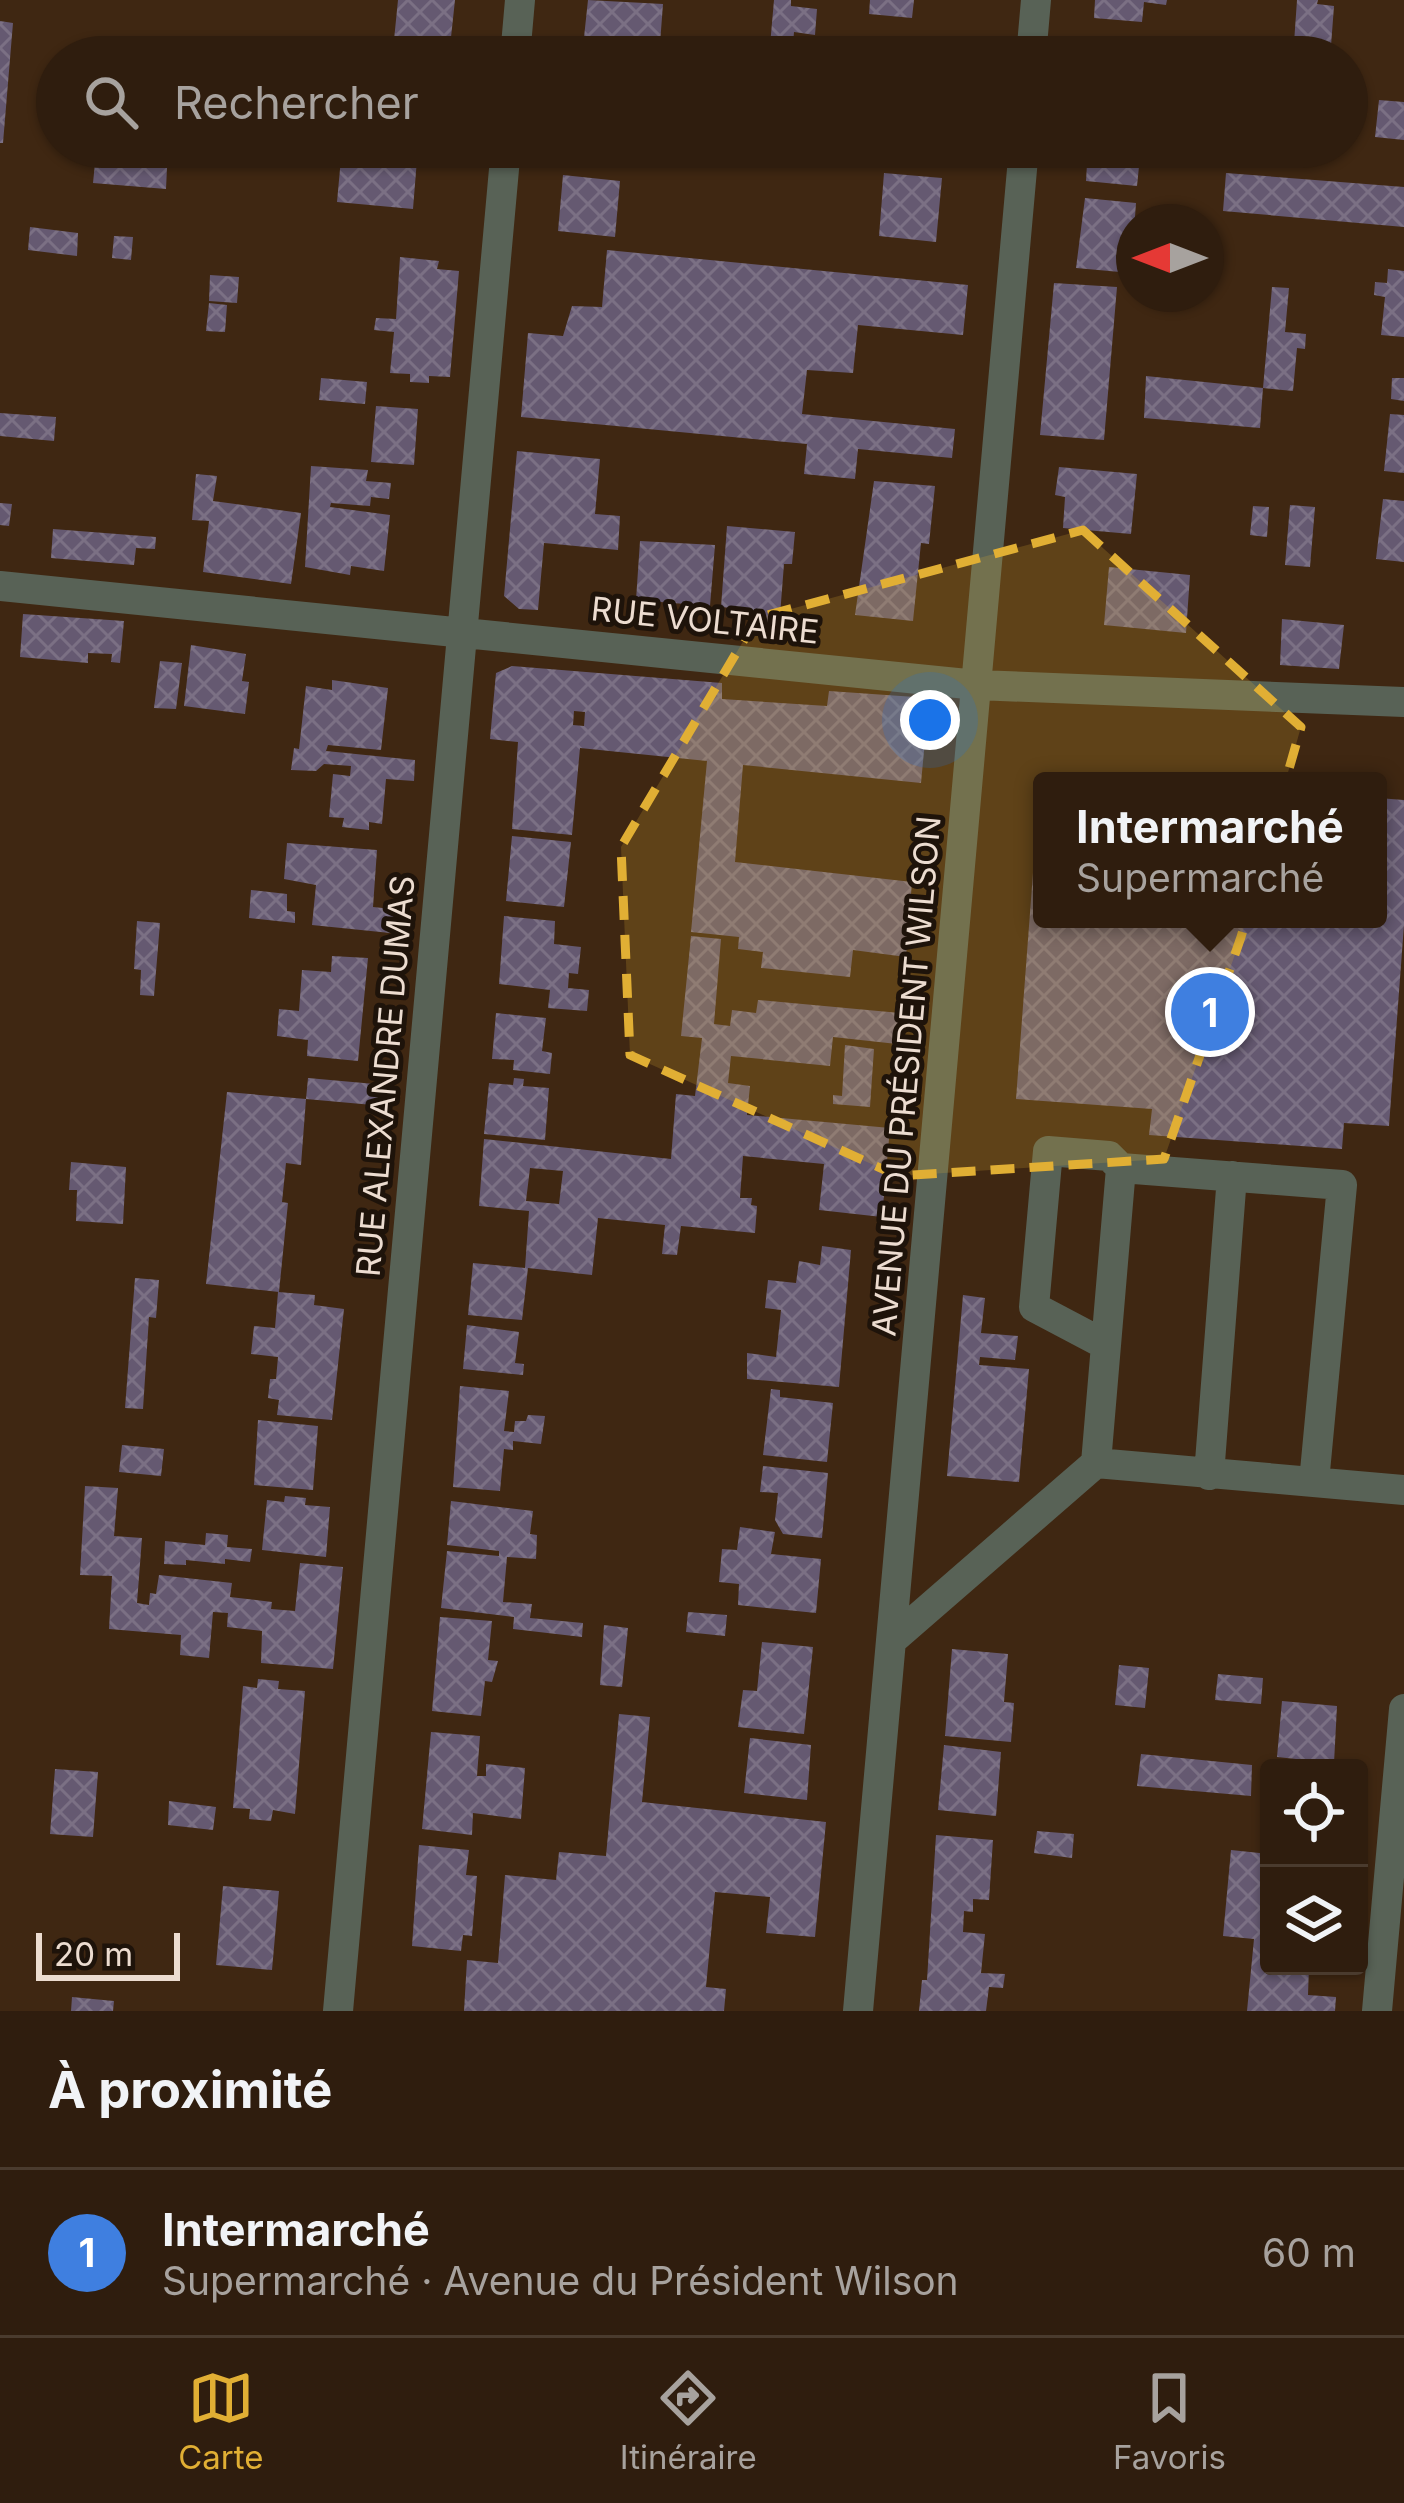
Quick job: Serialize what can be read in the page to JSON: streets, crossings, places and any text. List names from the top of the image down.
{
  "streets": {
    "street": ["RUE VOLTAIRE", "RUE ALEXANDRE DUMAS", "AVENUE DU PRÉSIDENT WILSON"]
  },
  "crossings": [
    ["RUE VOLTAIRE", "RUE ALEXANDRE DUMAS"],
    ["RUE VOLTAIRE", "AVENUE DU PRÉSIDENT WILSON"]
  ],
  "scale_bar": "20 m",
  "north": "left",
  "page": {
    "search": "Rechercher",
    "popup": ["Intermarché", "Supermarché"],
    "pins": "1",
    "scale": "20 m",
    "heading": "À proximité",
    "list": [
      {
        "mark": "1",
        "name": "Intermarché",
        "note": "Supermarché · Avenue du Président Wilson",
        "value": "60 m"
      }
    ],
    "nav": ["Carte", "Itinéraire", "Favoris"]
  }
}
